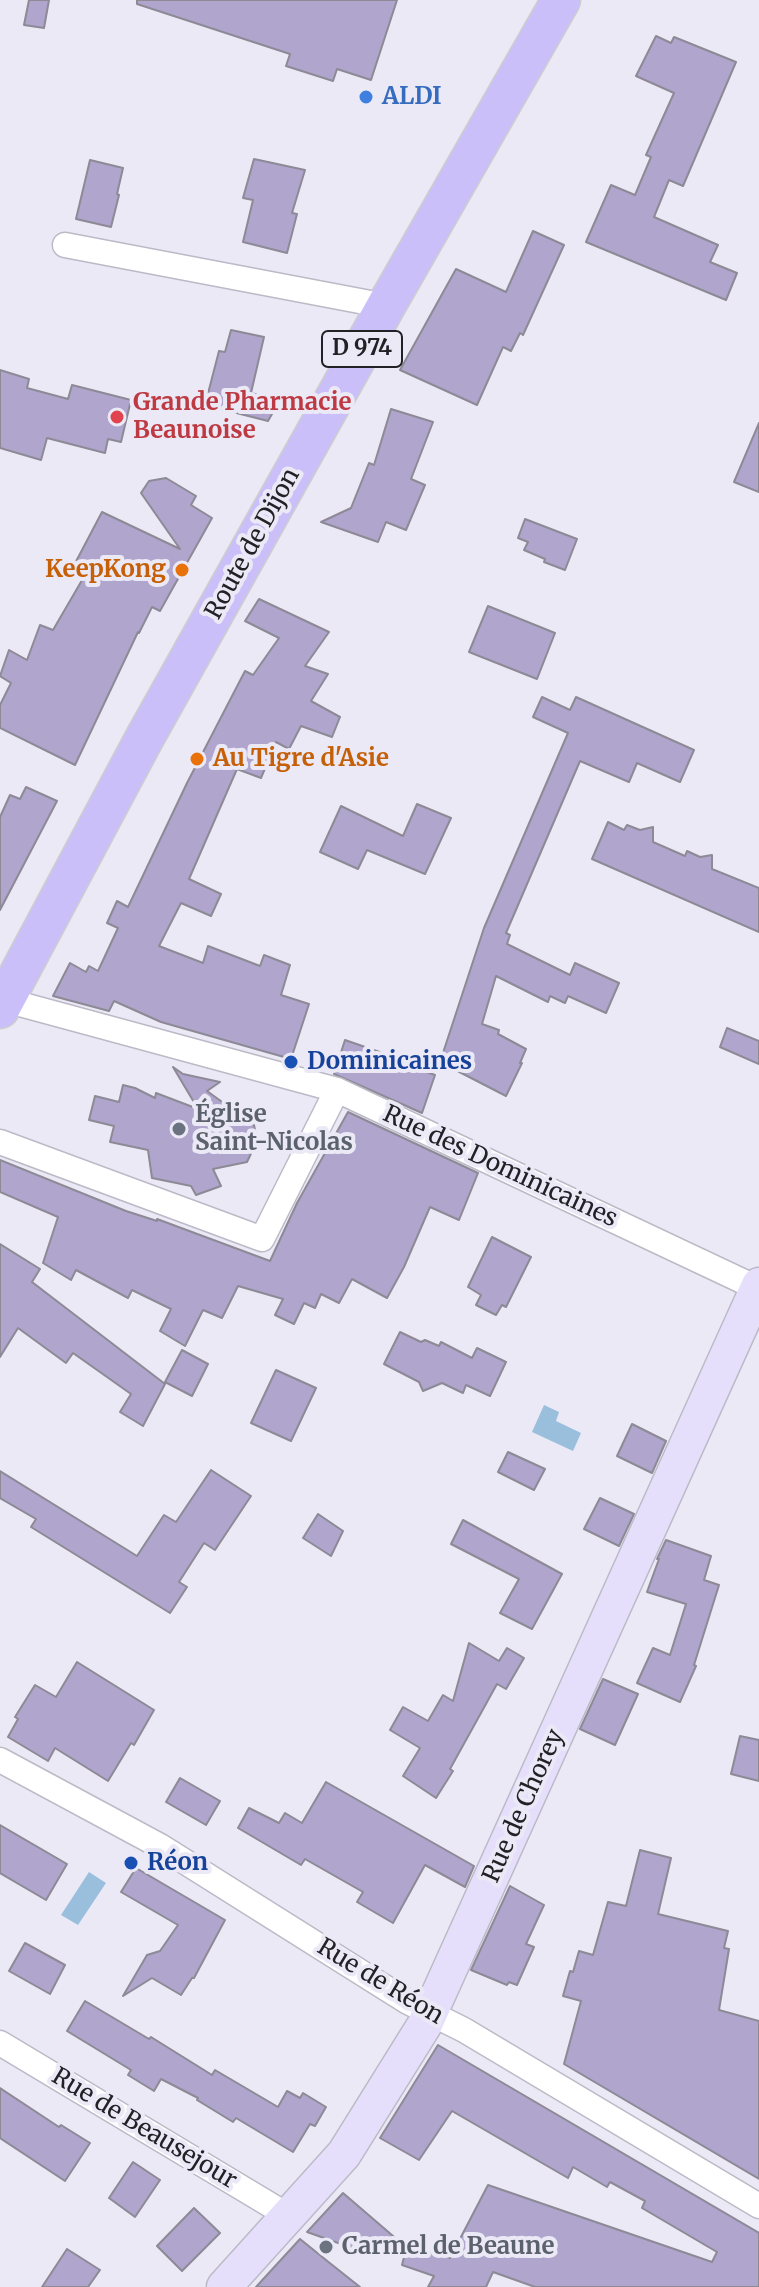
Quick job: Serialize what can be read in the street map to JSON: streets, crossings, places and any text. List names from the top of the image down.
{
  "streets": {
    "main road": ["D 974", "Route de Dijon"],
    "street": [
      "Rue des Dominicaines",
      "Rue de Chorey",
      "Rue de Réon",
      "Rue de Beausejour"
    ]
  },
  "crossings": [
    ["Route de Dijon", "Rue des Dominicaines"],
    ["Rue des Dominicaines", "Rue de Chorey"],
    ["Rue de Chorey", "Rue de Réon"],
    ["Rue de Chorey", "Rue de Beausejour"]
  ],
  "places": [
    "ALDI",
    "Grande Pharmacie Beaunoise",
    "KeepKong",
    "Au Tigre d'Asie",
    "Dominicaines",
    "Église Saint-Nicolas",
    "Réon",
    "Carmel de Beaune"
  ]
}
